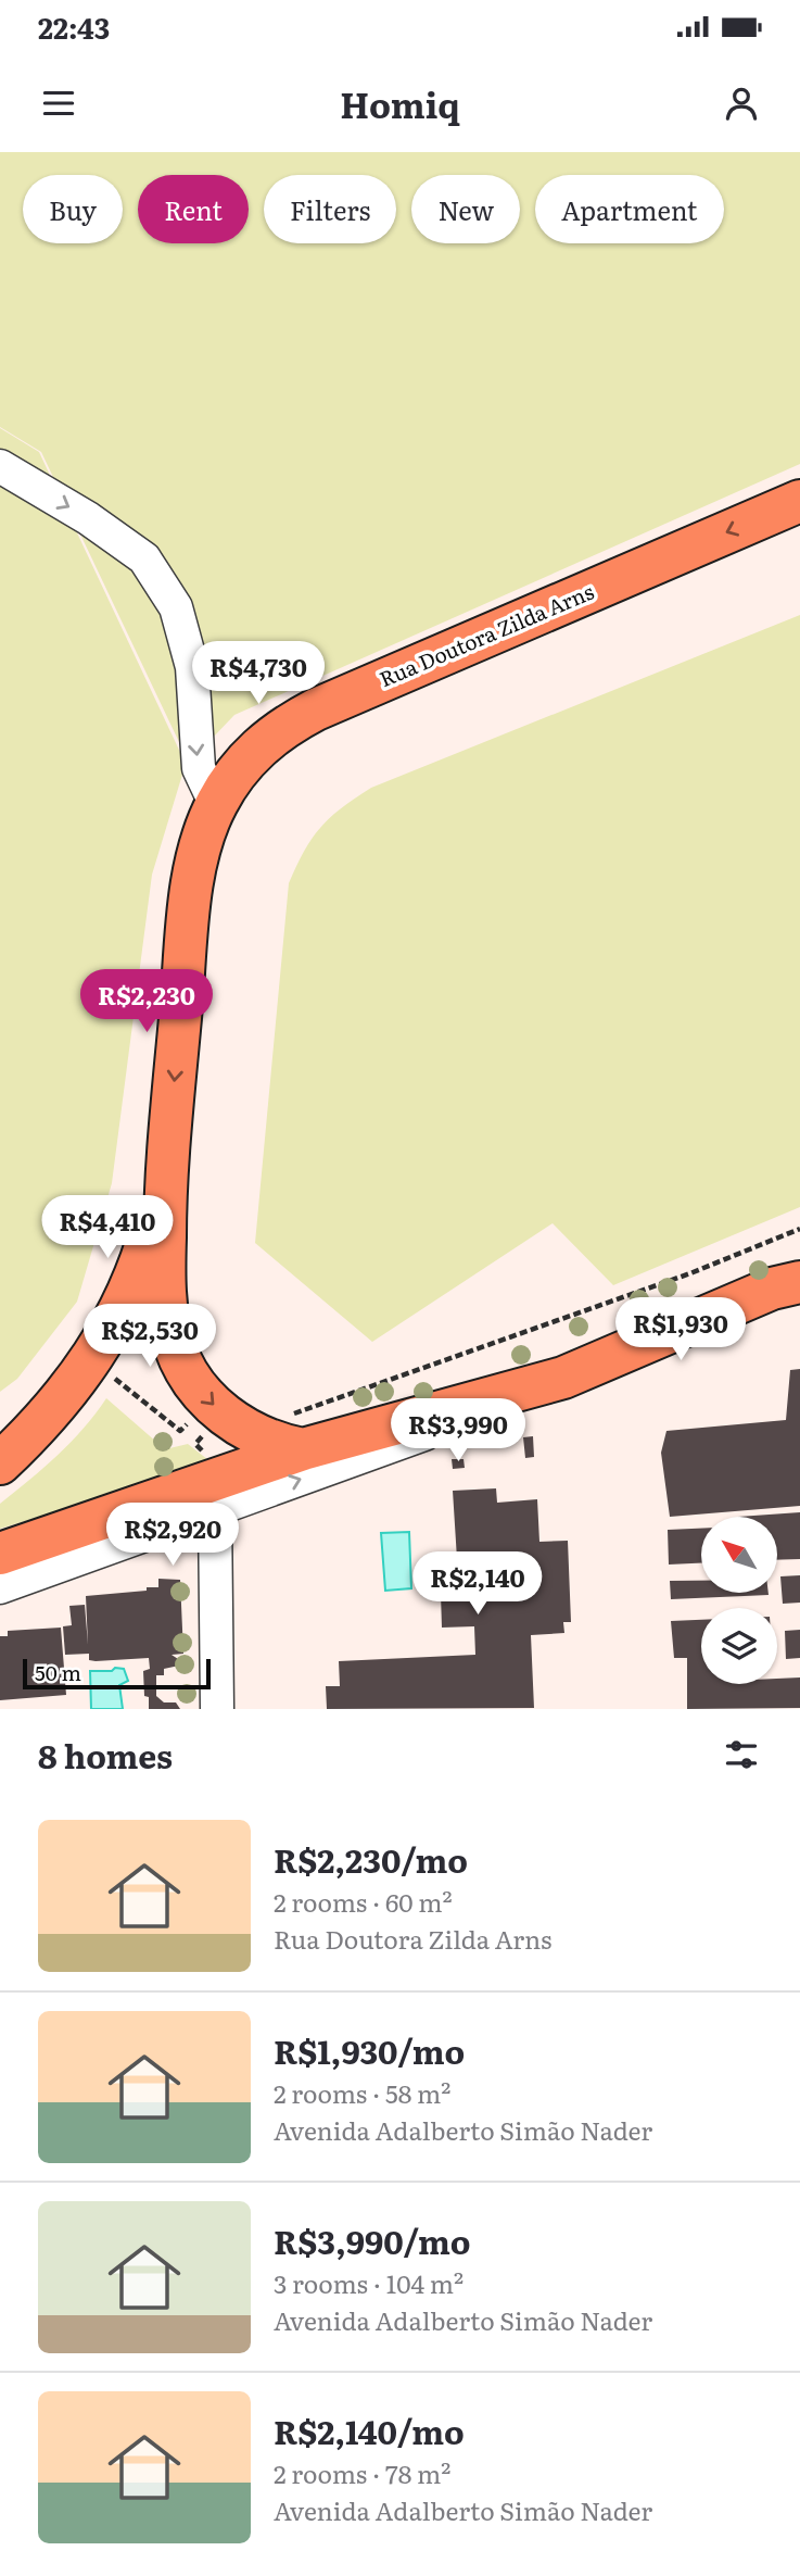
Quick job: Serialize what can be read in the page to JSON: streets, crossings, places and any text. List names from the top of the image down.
{
  "streets": {
    "main road": ["Rua Doutora Zilda Arns"]
  },
  "one_way": ["Rua Doutora Zilda Arns"],
  "scale_bar": "50 m",
  "north": "top left",
  "page": {
    "status": "22:43",
    "header": "Homiq",
    "chip": [
      "Buy",
      "Rent",
      "Filters",
      "New",
      "Apartment"
    ],
    "price": [
      "R$4,730",
      "R$2,230",
      "R$4,410",
      "R$1,930",
      "R$2,530",
      "R$3,990",
      "R$2,920",
      "R$2,140"
    ],
    "scale": "50 m",
    "heading": "8 homes",
    "list": [
      {
        "name": "R$2,230/mo",
        "note": "2 rooms · 60 m² · Rua Doutora Zilda Arns"
      },
      {
        "name": "R$1,930/mo",
        "note": "2 rooms · 58 m² · Avenida Adalberto Simão Nader"
      },
      {
        "name": "R$3,990/mo",
        "note": "3 rooms · 104 m² · Avenida Adalberto Simão Nader"
      },
      {
        "name": "R$2,140/mo",
        "note": "2 rooms · 78 m² · Avenida Adalberto Simão Nader"
      }
    ]
  }
}
